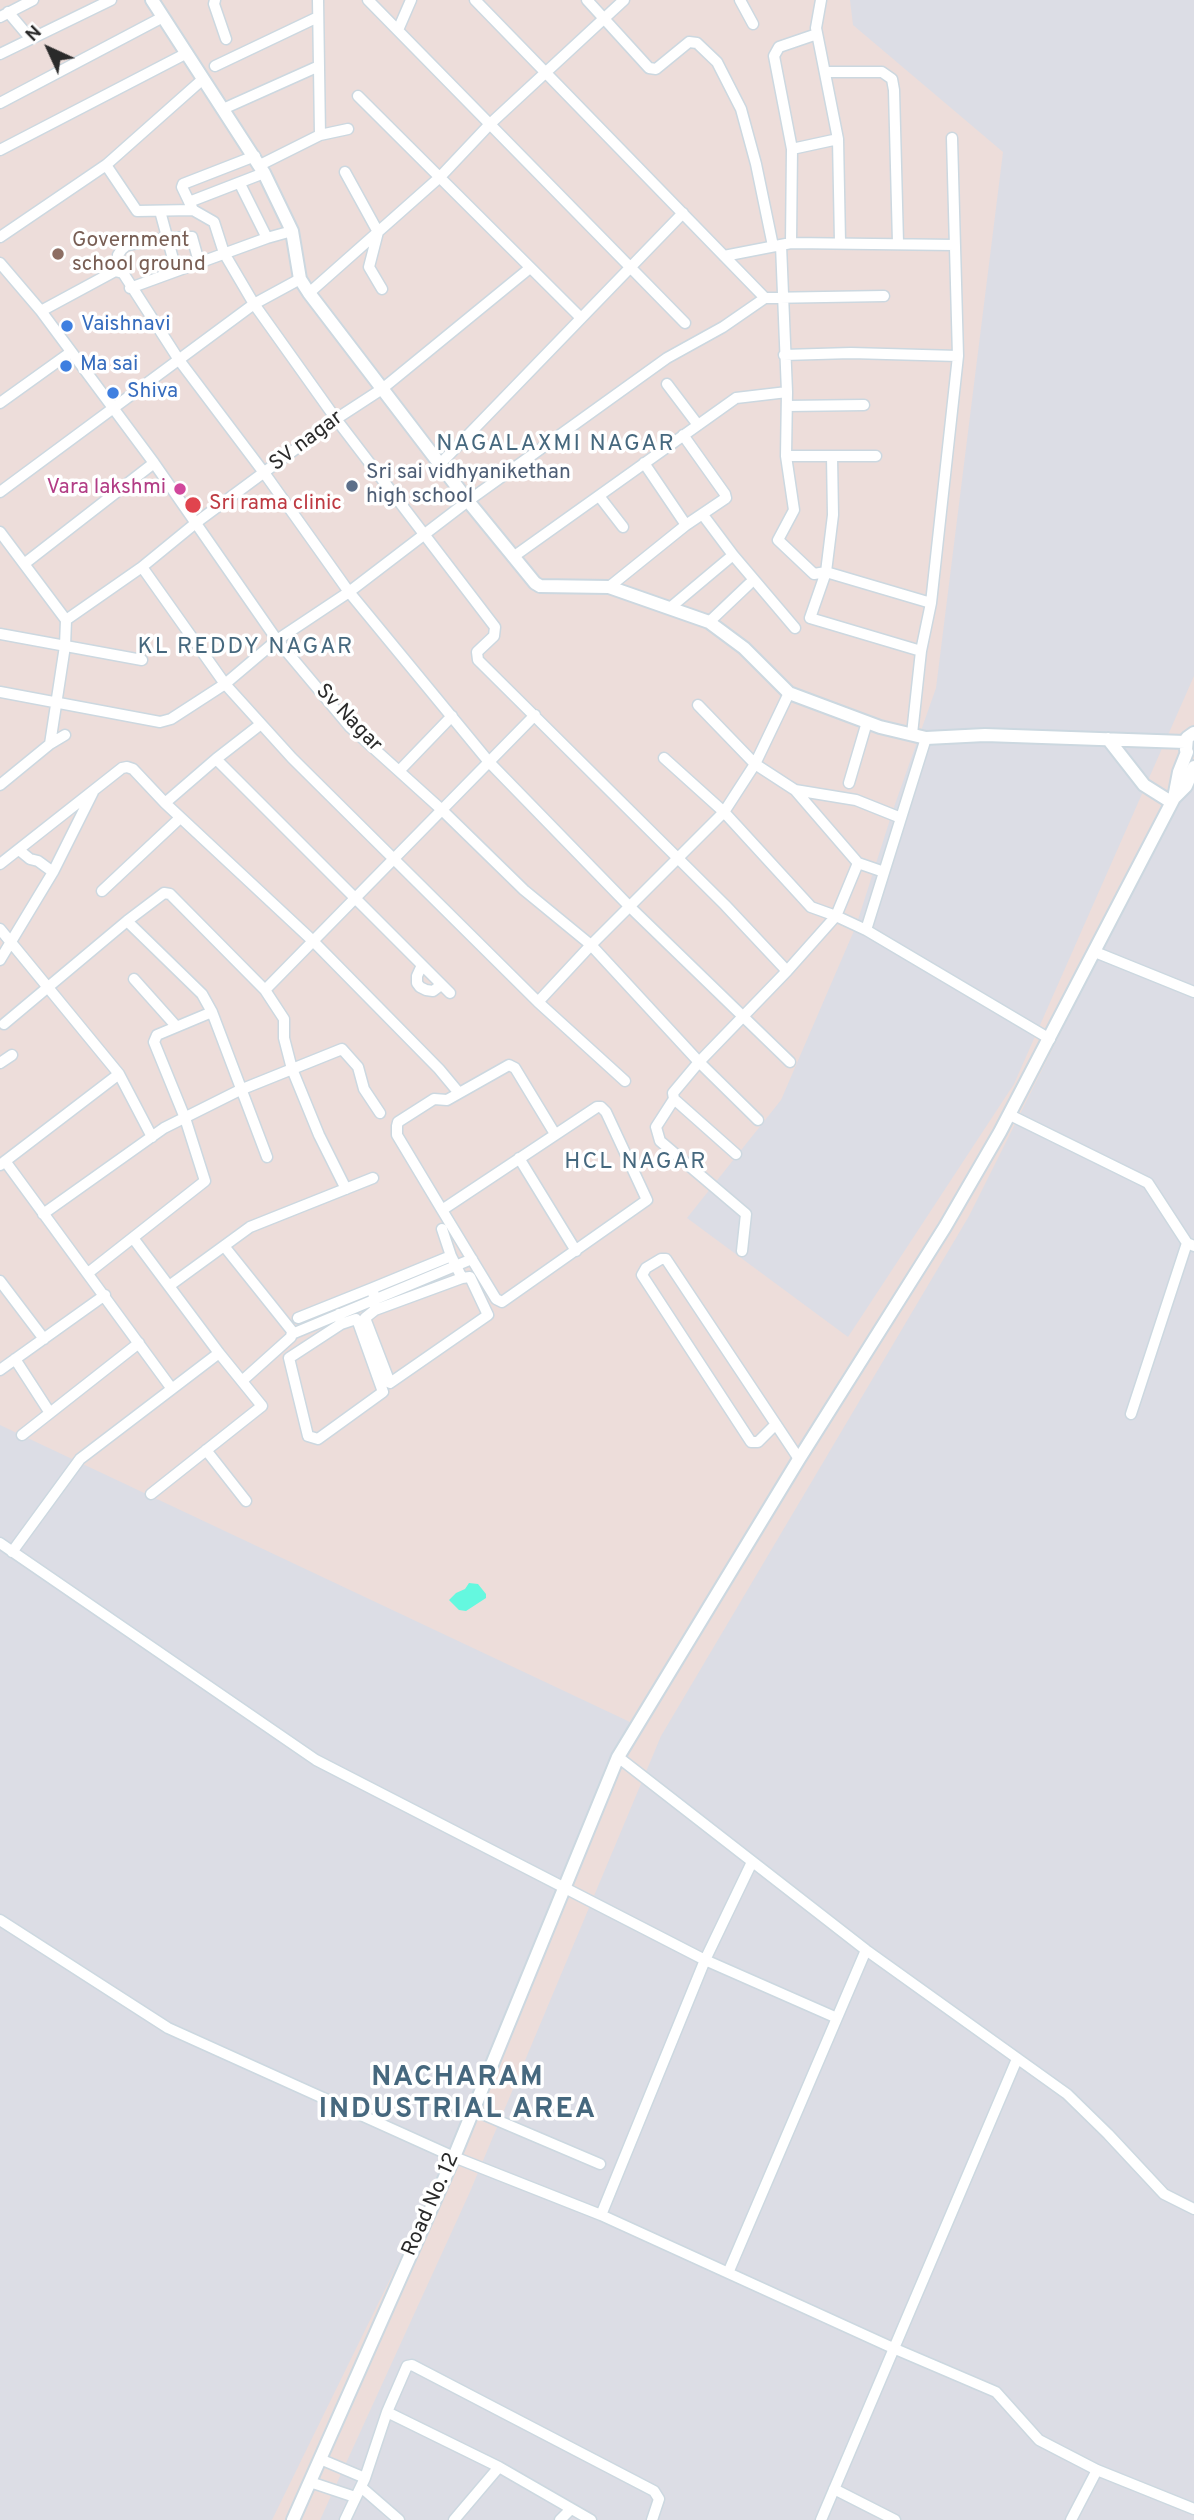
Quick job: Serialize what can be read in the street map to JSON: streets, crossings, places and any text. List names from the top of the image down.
{
  "streets": {
    "street": ["SV nagar", "Sv Nagar", "Road No. 12"]
  },
  "crossings": [
    ["SV nagar", "Sv Nagar"]
  ],
  "districts": [
    "NAGALAXMI NAGAR",
    "KL REDDY NAGAR",
    "HCL NAGAR",
    "NACHARAM INDUSTRIAL AREA"
  ],
  "places": [
    "Government school ground",
    "Vaishnavi",
    "Ma sai",
    "Shiva",
    "Sri sai vidhyanikethan high school",
    "Vara lakshmi",
    "Sri rama clinic"
  ],
  "north": "top left"
}
